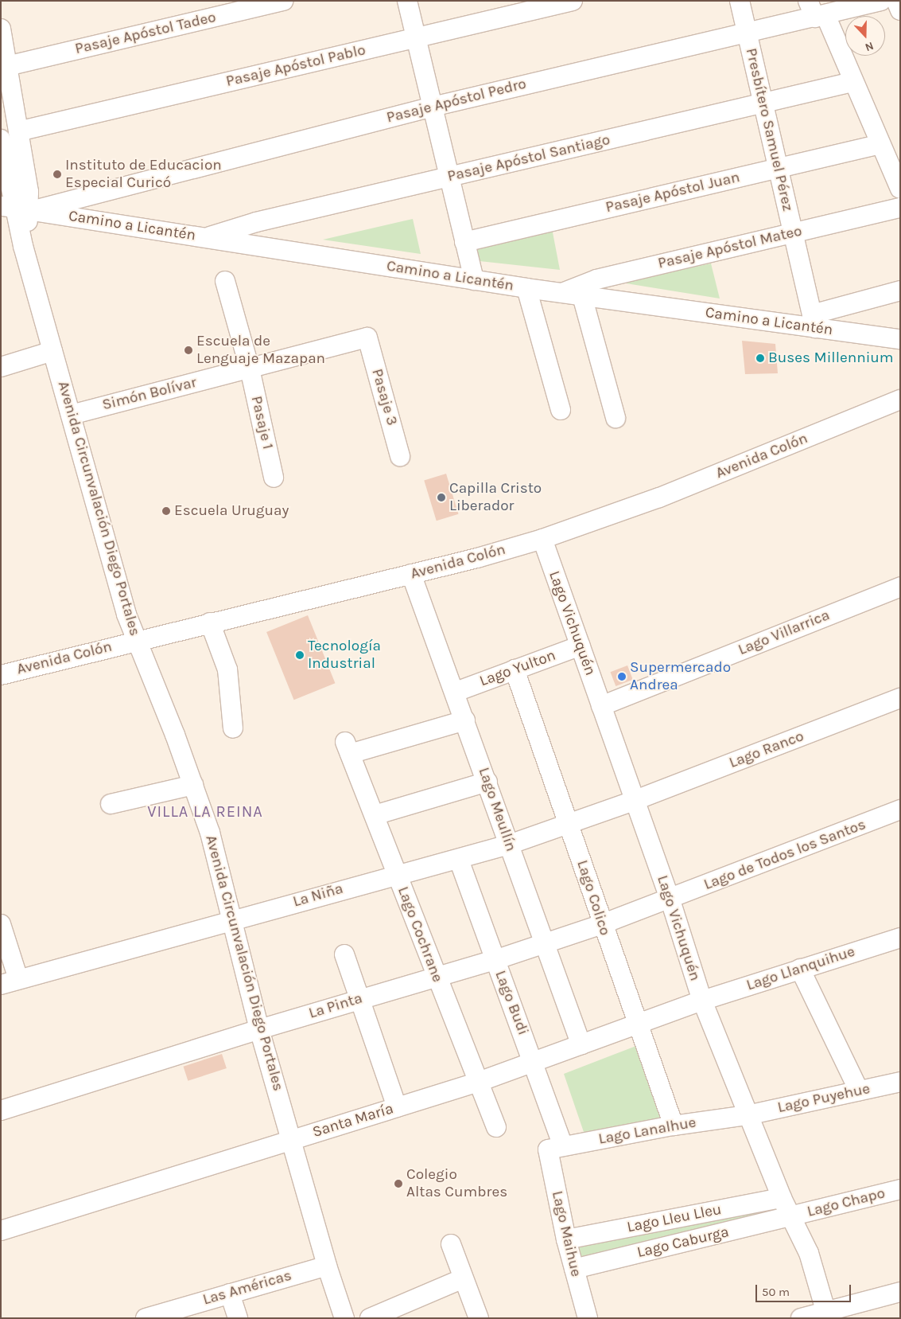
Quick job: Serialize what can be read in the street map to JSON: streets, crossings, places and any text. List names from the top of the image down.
{
  "streets": {
    "street": [
      "Pasaje Apóstol Tadeo",
      "Pasaje Apóstol Pablo",
      "Pasaje Apóstol Pedro",
      "Presbítero Samuel Pérez",
      "Pasaje Apóstol Santiago",
      "Pasaje Apóstol Juan",
      "Camino a Licantén",
      "Pasaje Apóstol Mateo",
      "Simón Bolívar",
      "Pasaje 3",
      "Pasaje 1",
      "Avenida Colón",
      "Avenida Circunvalación Diego Portales",
      "Lago Vichuquén",
      "Lago Villarrica",
      "Lago Yulton",
      "Lago Ranco",
      "Lago Meullín",
      "Lago de Todos los Santos",
      "La Niña",
      "Lago Colico",
      "Lago Cochrane",
      "Lago Llanquihue",
      "Lago Budi",
      "La Pinta",
      "Lago Puyehue",
      "Santa María",
      "Lago Lanalhue",
      "Lago Chapo",
      "Lago Lleu Lleu",
      "Lago Maihue",
      "Lago Caburga",
      "Las Américas"
    ]
  },
  "crossings": [
    ["Pasaje Apóstol Tadeo", "Avenida Circunvalación Diego Portales"],
    ["Pasaje Apóstol Pablo", "Avenida Circunvalación Diego Portales"],
    ["Pasaje Apóstol Pedro", "Presbítero Samuel Pérez"],
    ["Pasaje Apóstol Pedro", "Camino a Licantén"],
    ["Pasaje Apóstol Pedro", "Avenida Circunvalación Diego Portales"],
    ["Presbítero Samuel Pérez", "Pasaje Apóstol Santiago"],
    ["Presbítero Samuel Pérez", "Pasaje Apóstol Juan"],
    ["Presbítero Samuel Pérez", "Camino a Licantén"],
    ["Presbítero Samuel Pérez", "Pasaje Apóstol Mateo"],
    ["Pasaje Apóstol Santiago", "Camino a Licantén"],
    ["Camino a Licantén", "Pasaje Apóstol Mateo"],
    ["Camino a Licantén", "Avenida Circunvalación Diego Portales"],
    ["Simón Bolívar", "Pasaje 3"],
    ["Simón Bolívar", "Pasaje 1"],
    ["Simón Bolívar", "Avenida Circunvalación Diego Portales"],
    ["Avenida Colón", "Avenida Circunvalación Diego Portales"],
    ["Avenida Colón", "Lago Vichuquén"],
    ["Avenida Colón", "Lago Meullín"],
    ["Avenida Circunvalación Diego Portales", "La Niña"],
    ["Avenida Circunvalación Diego Portales", "La Pinta"],
    ["Avenida Circunvalación Diego Portales", "Santa María"],
    ["Avenida Circunvalación Diego Portales", "Las Américas"],
    ["Lago Vichuquén", "Lago Villarrica"],
    ["Lago Vichuquén", "Lago Yulton"],
    ["Lago Vichuquén", "Lago Ranco"],
    ["Lago Vichuquén", "Lago de Todos los Santos"],
    ["Lago Vichuquén", "La Niña"],
    ["Lago Vichuquén", "Lago Llanquihue"],
    ["Lago Vichuquén", "La Pinta"],
    ["Lago Vichuquén", "Lago Puyehue"],
    ["Lago Vichuquén", "Santa María"],
    ["Lago Vichuquén", "Lago Lanalhue"],
    ["Lago Vichuquén", "Lago Chapo"],
    ["Lago Vichuquén", "Lago Lleu Lleu"],
    ["Lago Vichuquén", "Lago Caburga"],
    ["Lago Yulton", "Lago Meullín"],
    ["Lago Yulton", "Lago Colico"],
    ["Lago Ranco", "La Niña"],
    ["Lago Meullín", "La Niña"],
    ["Lago Meullín", "Lago Cochrane"],
    ["Lago Meullín", "La Pinta"],
    ["Lago Meullín", "Santa María"],
    ["Lago de Todos los Santos", "La Pinta"],
    ["La Niña", "Lago Colico"],
    ["La Niña", "Lago Cochrane"],
    ["La Niña", "Lago Budi"],
    ["Lago Colico", "La Pinta"],
    ["Lago Colico", "Santa María"],
    ["Lago Colico", "Lago Lanalhue"],
    ["Lago Cochrane", "La Pinta"],
    ["Lago Cochrane", "Santa María"],
    ["Lago Llanquihue", "Santa María"],
    ["Lago Budi", "La Pinta"],
    ["Lago Budi", "Santa María"],
    ["Lago Budi", "Lago Lanalhue"],
    ["Lago Budi", "Lago Maihue"],
    ["Lago Puyehue", "Lago Lanalhue"],
    ["Lago Lanalhue", "Lago Maihue"],
    ["Lago Chapo", "Lago Caburga"],
    ["Lago Lleu Lleu", "Lago Maihue"],
    ["Lago Maihue", "Lago Caburga"]
  ],
  "districts": ["VILLA LA REINA"],
  "places": [
    "Instituto de Educacion Especial Curicó",
    "Escuela de Lenguaje Mazapan",
    "Buses Millennium",
    "Capilla Cristo Liberador",
    "Escuela Uruguay",
    "Tecnología Industrial",
    "Supermercado Andrea",
    "Colegio Altas Cumbres"
  ],
  "scale_bar": "50 m",
  "north": "bottom"
}
